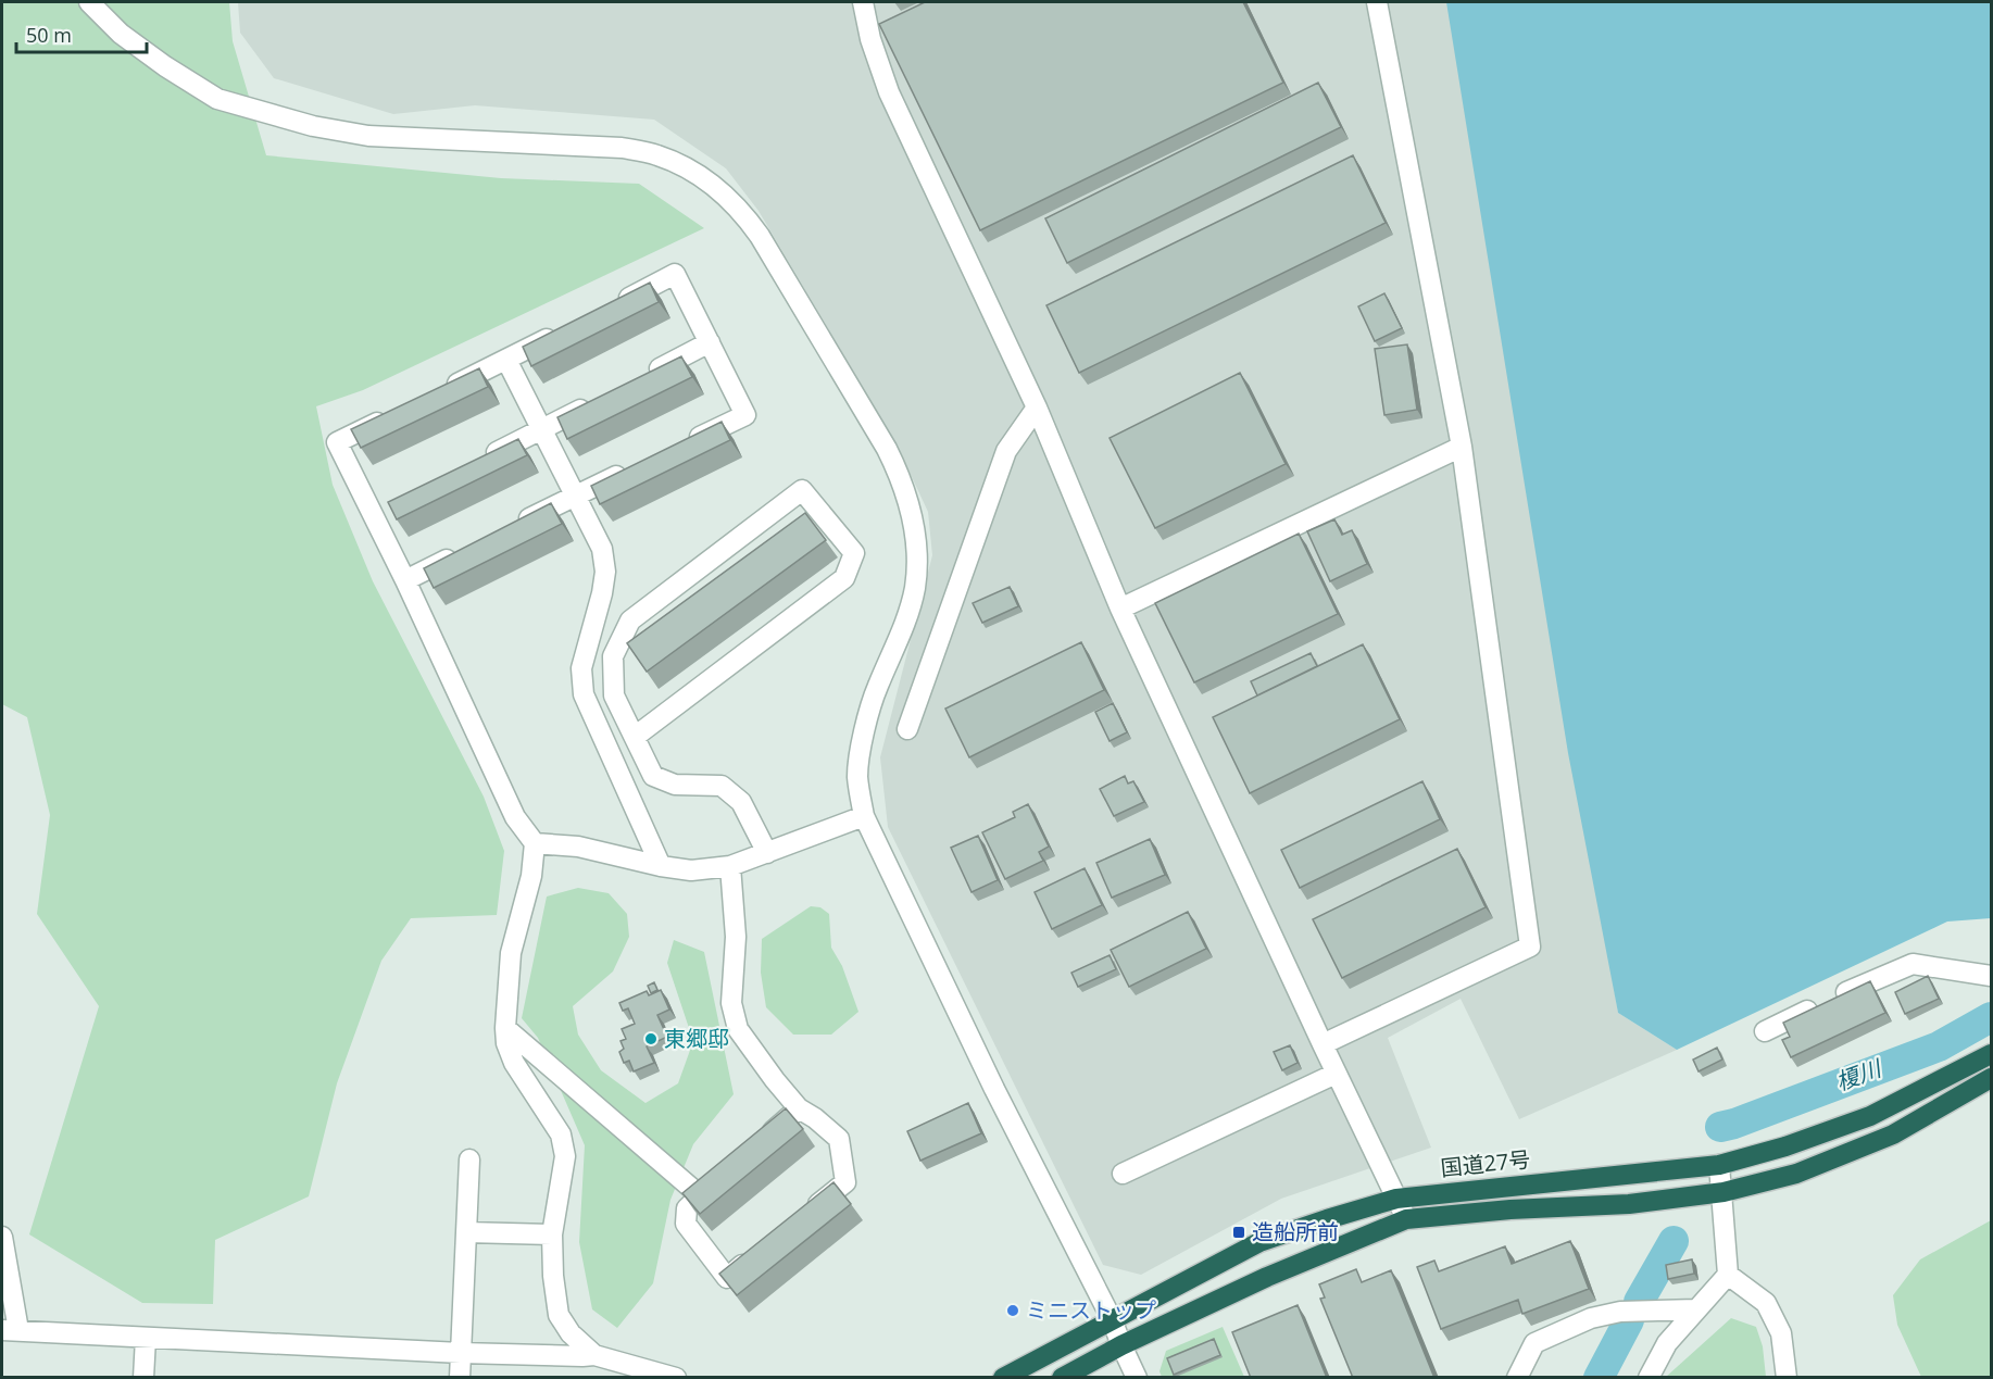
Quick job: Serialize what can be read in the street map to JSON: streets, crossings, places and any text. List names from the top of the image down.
{
  "streets": {
    "highway": ["国道27号"]
  },
  "water": ["榎川"],
  "places": {
    "other": ["東郷邸", "ミニストップ"],
    "transit": ["造船所前"]
  },
  "scale_bar": "50 m"
}
